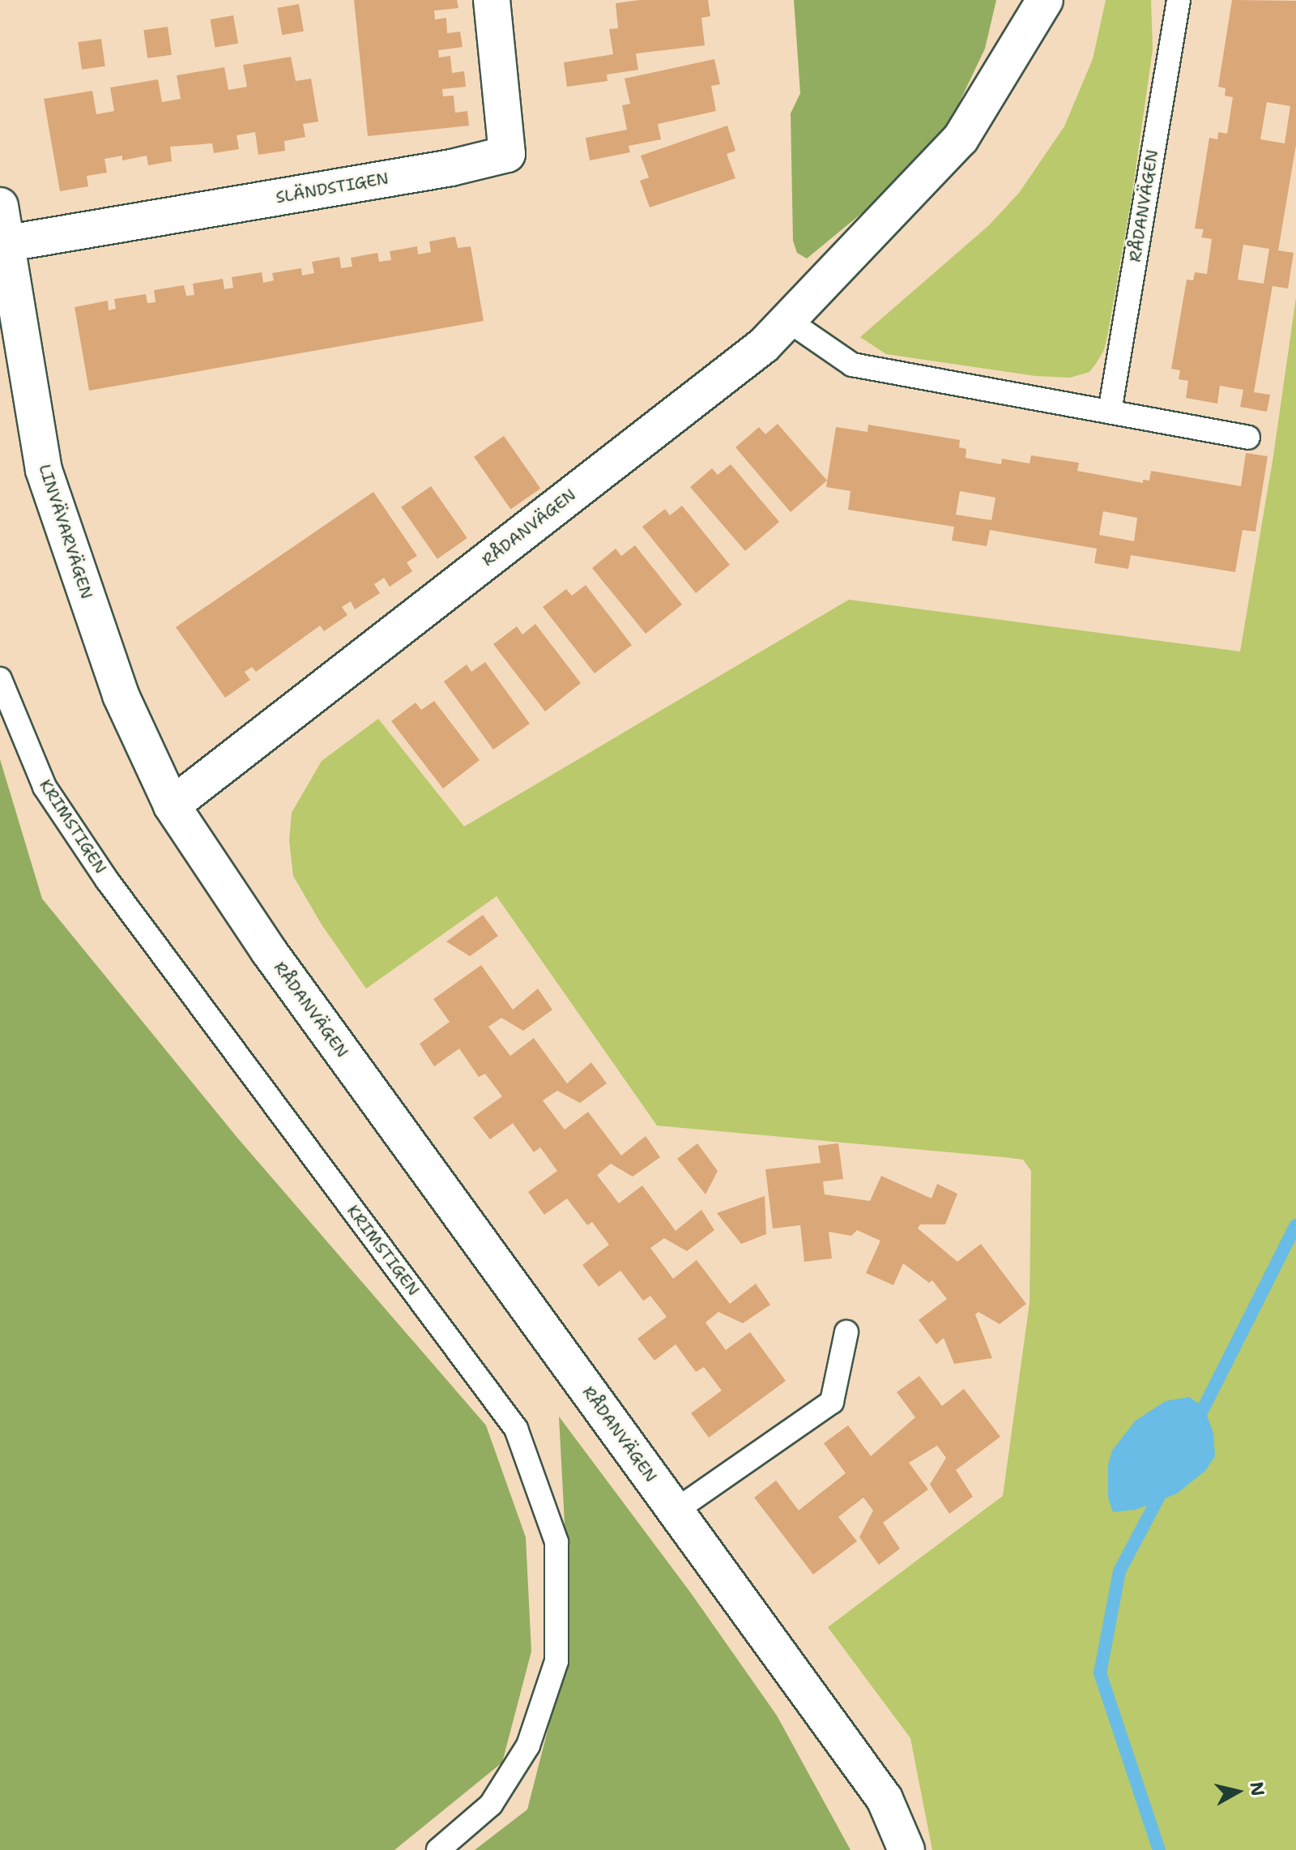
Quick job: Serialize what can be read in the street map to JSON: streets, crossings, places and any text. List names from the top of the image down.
{
  "streets": {
    "street": ["SLÄNDSTIGEN", "RÅDANVÄGEN", "LINVÄVARVÄGEN"],
    "lane": ["KRIMSTIGEN"]
  },
  "crossings": [
    ["SLÄNDSTIGEN", "LINVÄVARVÄGEN"],
    ["RÅDANVÄGEN", "LINVÄVARVÄGEN"]
  ],
  "north": "right"
}
